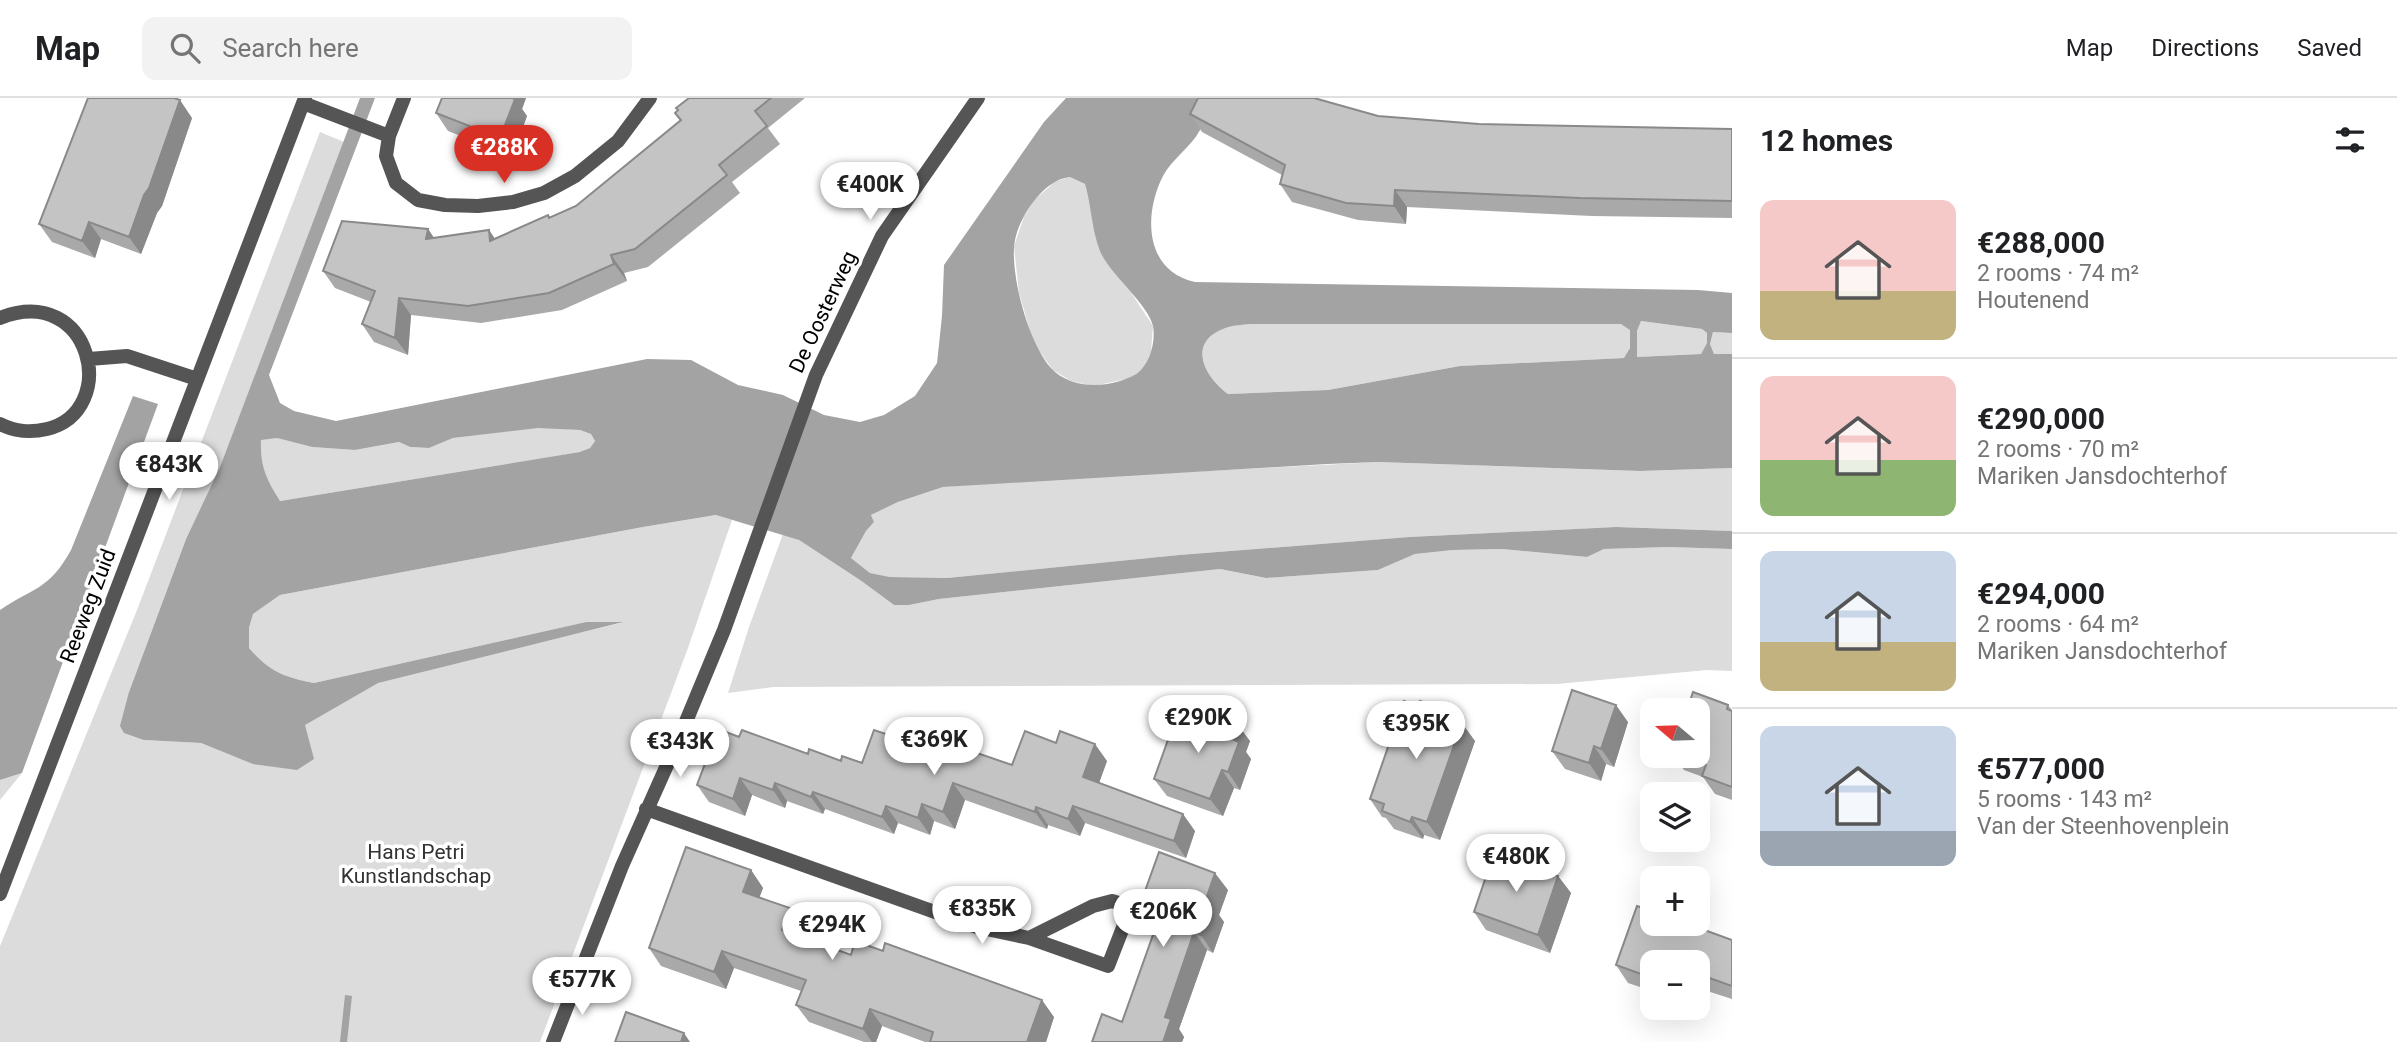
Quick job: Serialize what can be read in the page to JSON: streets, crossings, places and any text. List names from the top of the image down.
{
  "streets": {
    "street": ["De Oosterweg", "Reeweg Zuid"]
  },
  "parks": ["Hans Petri Kunstlandschap"],
  "north": "left",
  "page": {
    "header": "Map",
    "search": "Search here",
    "nav": ["Map", "Directions", "Saved"],
    "heading": "12 homes",
    "price": [
      "€288K",
      "€400K",
      "€843K",
      "€290K",
      "€395K",
      "€369K",
      "€343K",
      "€480K",
      "€835K",
      "€206K",
      "€294K",
      "€577K"
    ],
    "list": [
      {
        "name": "€288,000",
        "note": "2 rooms · 74 m² · Houtenend"
      },
      {
        "name": "€290,000",
        "note": "2 rooms · 70 m² · Mariken Jansdochterhof"
      },
      {
        "name": "€294,000",
        "note": "2 rooms · 64 m² · Mariken Jansdochterhof"
      },
      {
        "name": "€577,000",
        "note": "5 rooms · 143 m² · Van der Steenhovenplein"
      }
    ],
    "map_buttons": ["+", "−"]
  }
}
